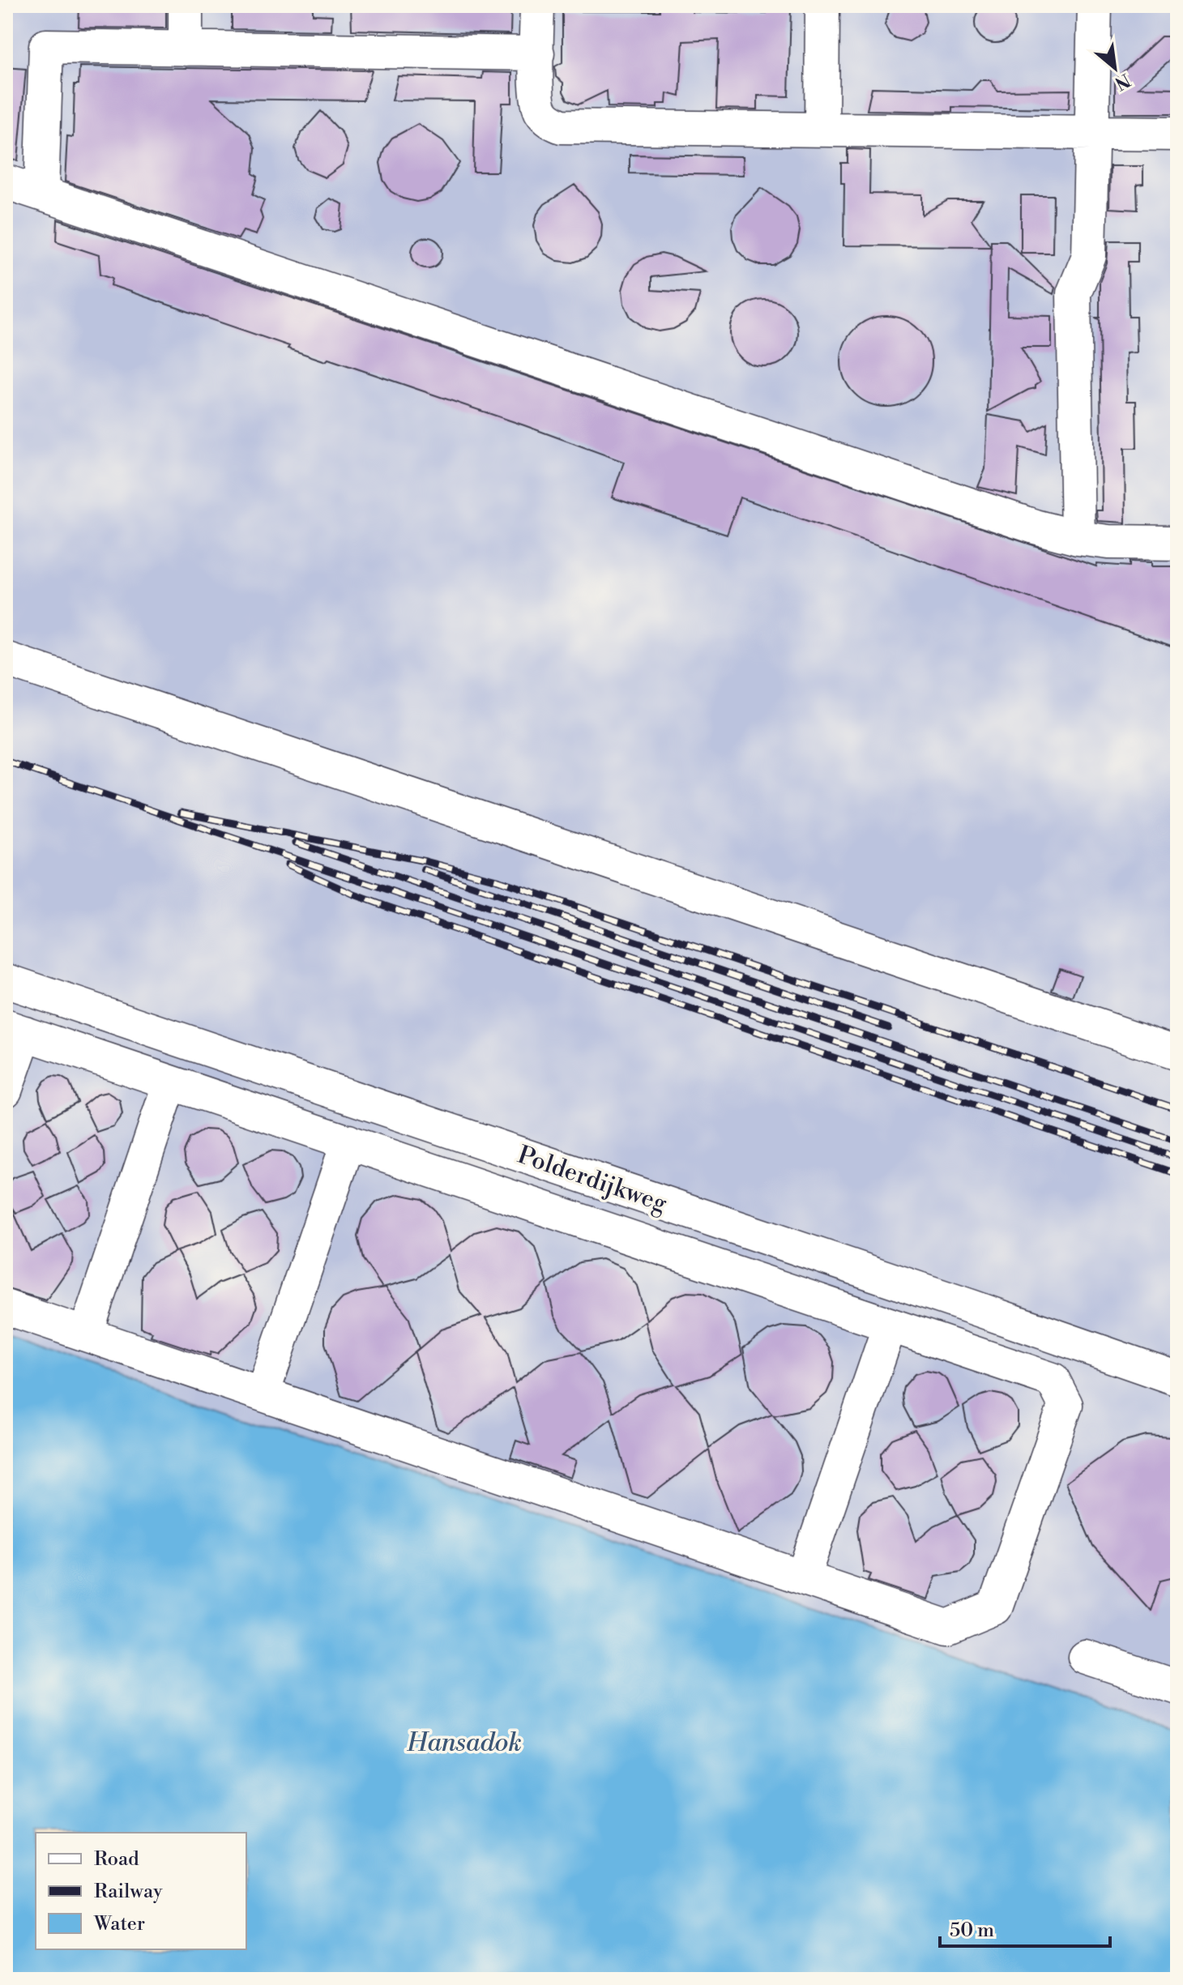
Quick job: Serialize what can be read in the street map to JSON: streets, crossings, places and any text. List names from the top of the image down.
{
  "streets": {
    "street": ["Polderdijkweg"]
  },
  "water": ["Hansadok"],
  "legend": ["Road", "Railway", "Water"],
  "scale_bar": "50 m",
  "north": "bottom right"
}
